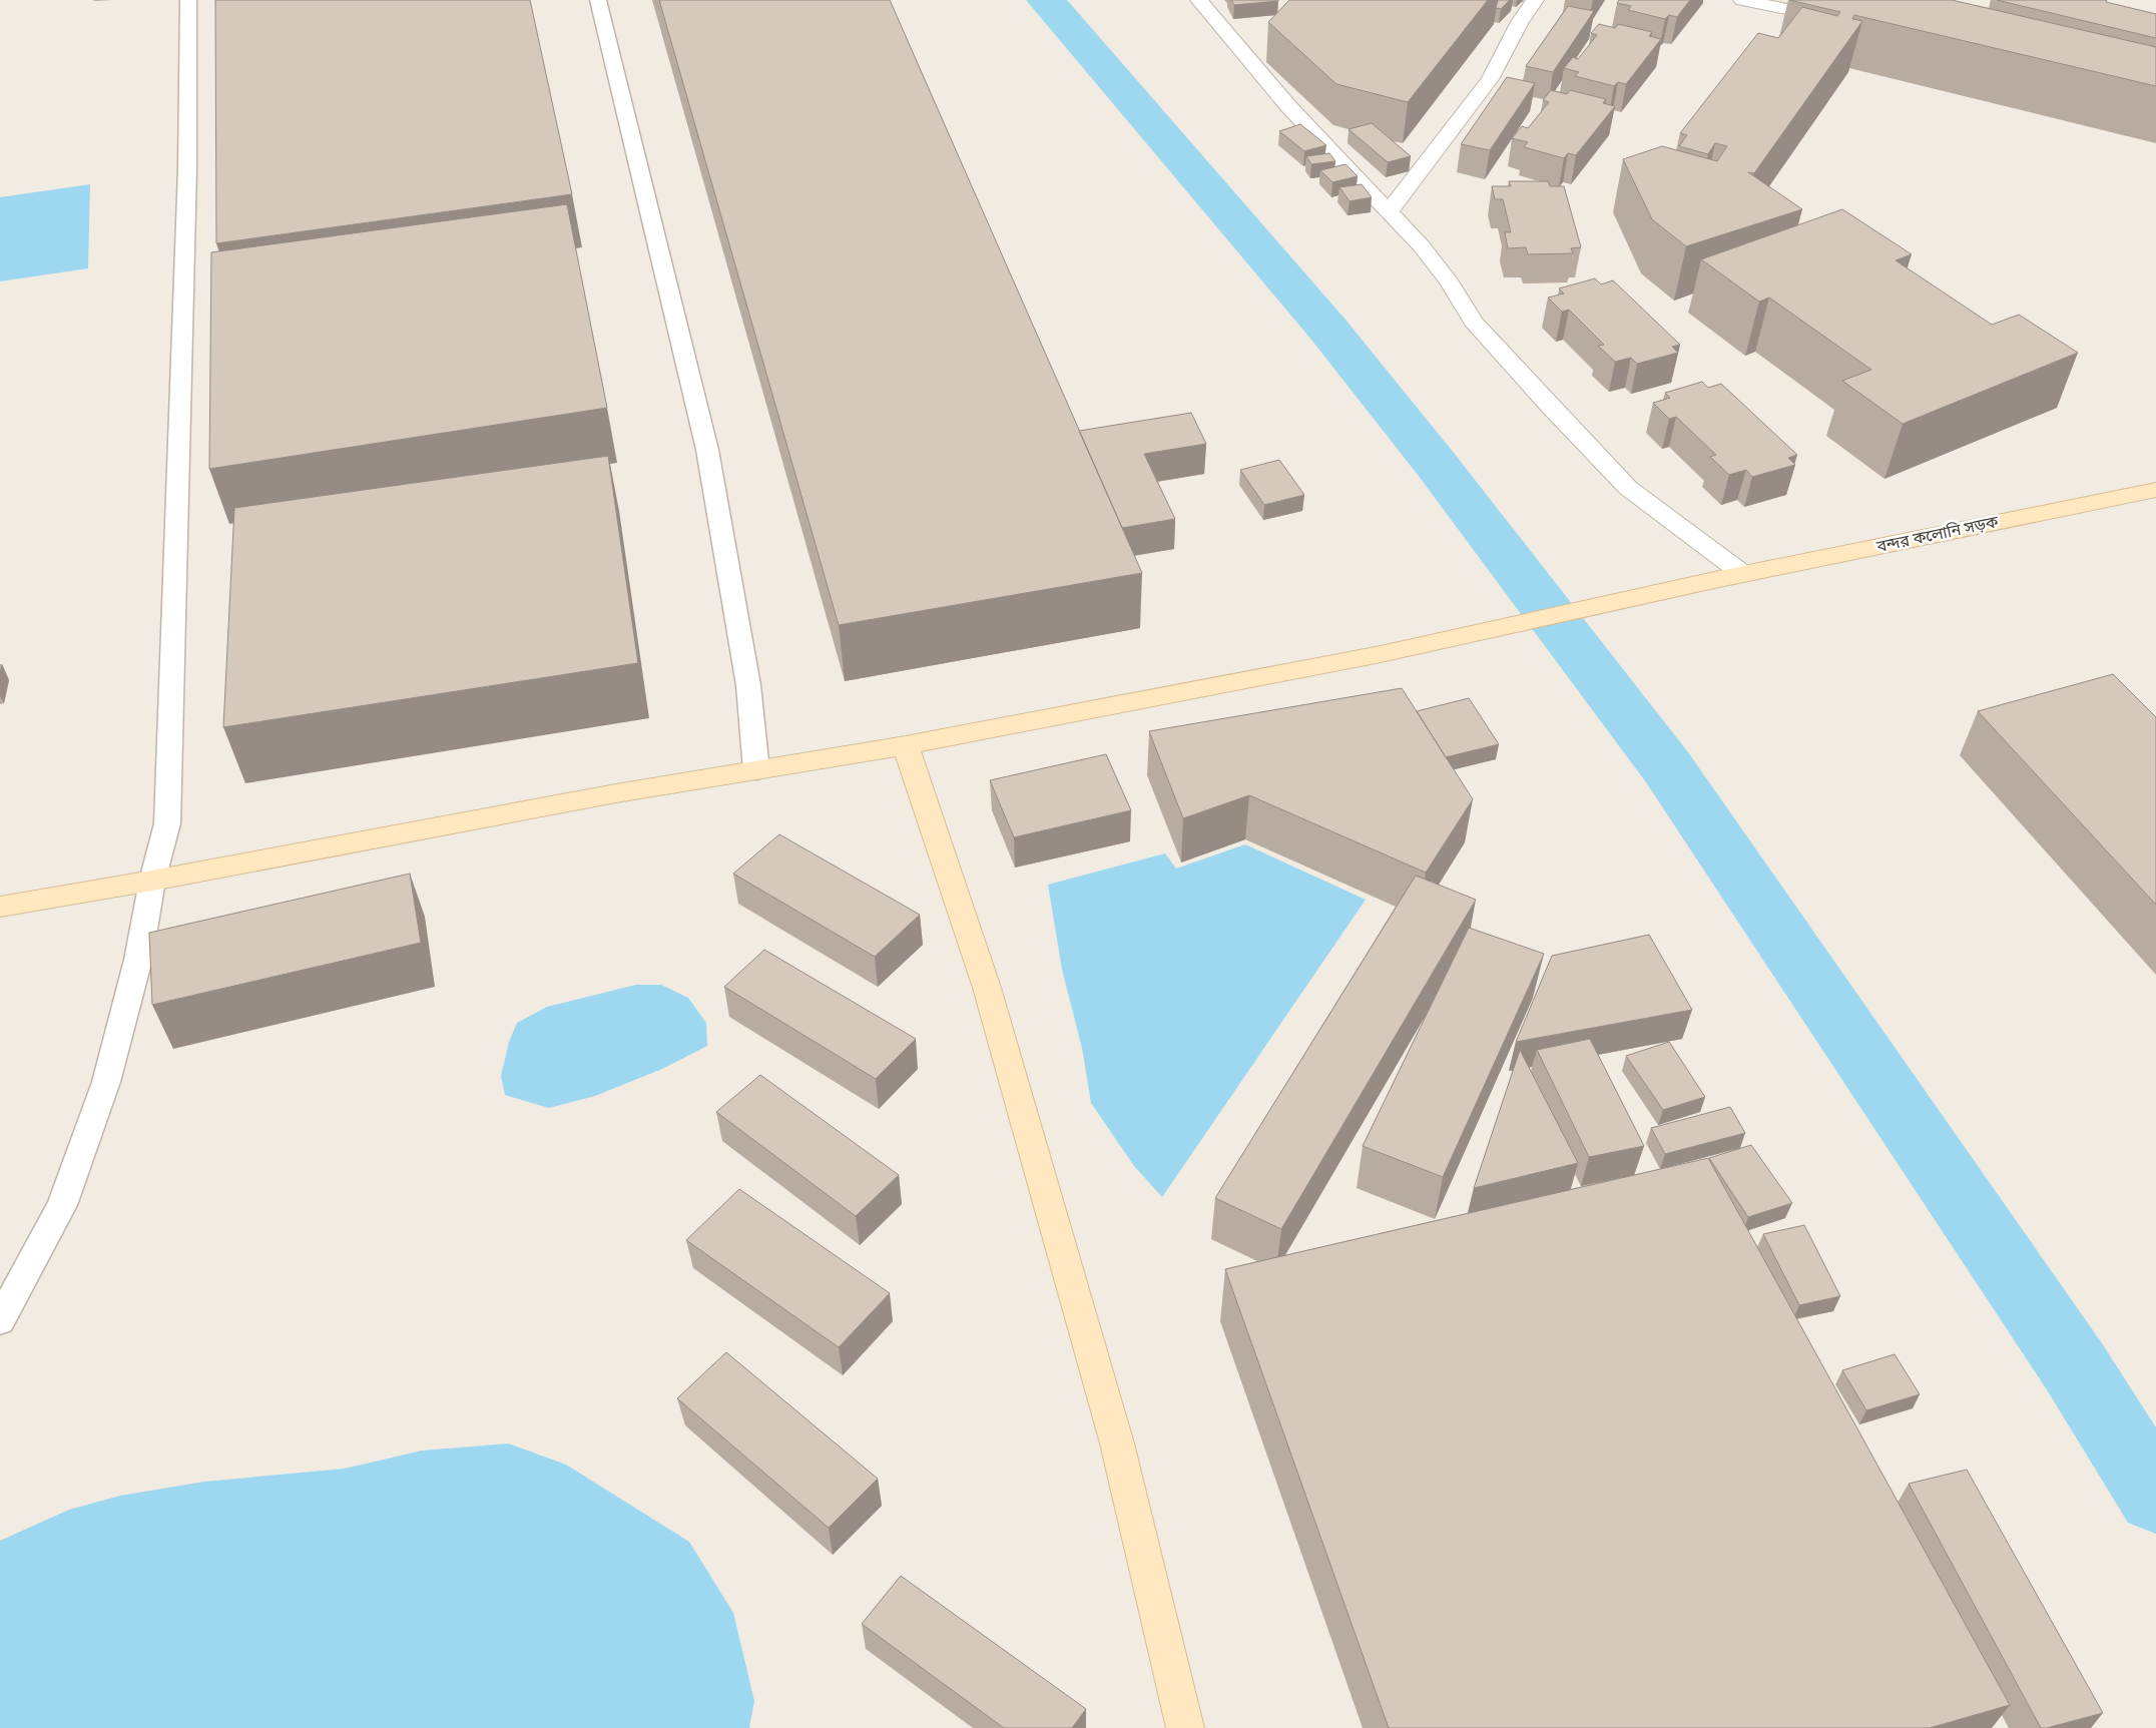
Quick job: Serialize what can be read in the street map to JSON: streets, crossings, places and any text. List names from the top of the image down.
{
  "streets": {
    "street": ["বন্দর কলোনি সড়ক"]
  }
}
